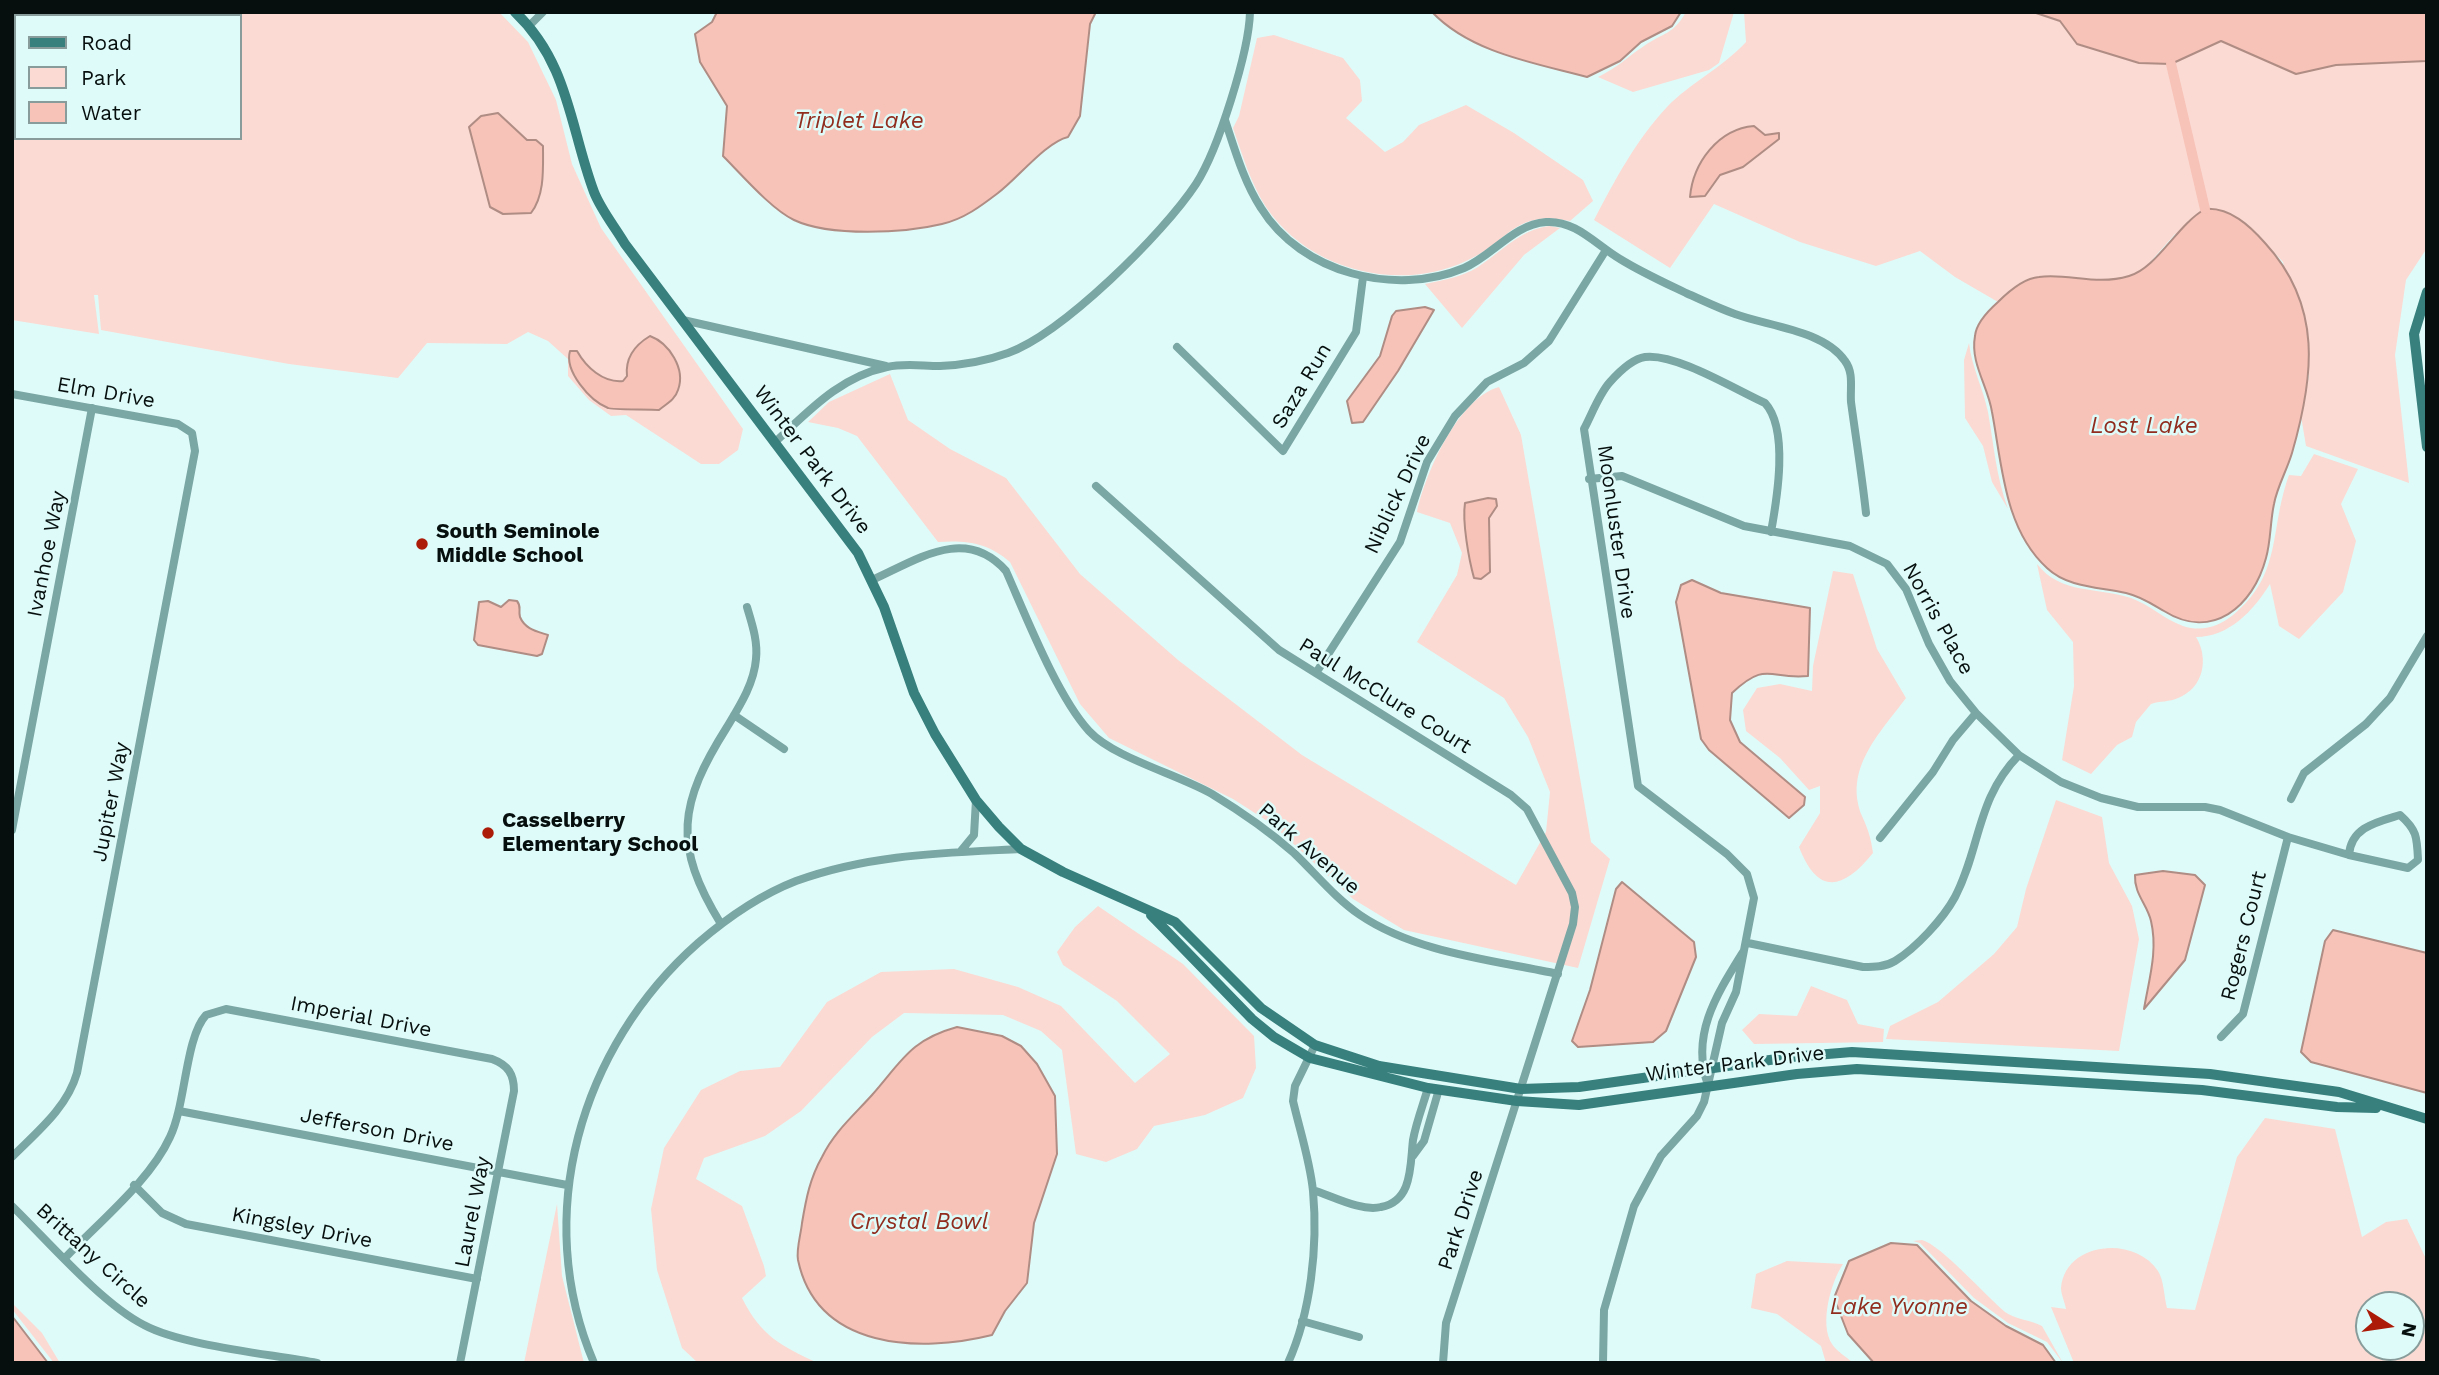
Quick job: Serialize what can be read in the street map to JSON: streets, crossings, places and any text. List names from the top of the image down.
{
  "streets": {
    "street": [
      "Saza Run",
      "Elm Drive",
      "Winter Park Drive",
      "Niblick Drive",
      "Moonluster Drive",
      "Ivanhoe Way",
      "Norris Place",
      "Paul McClure Court",
      "Jupiter Way",
      "Park Avenue",
      "Rogers Court",
      "Imperial Drive",
      "Jefferson Drive",
      "Laurel Way",
      "Park Drive",
      "Kingsley Drive",
      "Brittany Circle"
    ]
  },
  "crossings": [
    ["Elm Drive", "Ivanhoe Way"],
    ["Elm Drive", "Jupiter Way"],
    ["Winter Park Drive", "Moonluster Drive"],
    ["Winter Park Drive", "Park Avenue"],
    ["Winter Park Drive", "Park Drive"],
    ["Niblick Drive", "Paul McClure Court"],
    ["Moonluster Drive", "Norris Place"],
    ["Norris Place", "Rogers Court"],
    ["Paul McClure Court", "Park Avenue"],
    ["Imperial Drive", "Jefferson Drive"],
    ["Imperial Drive", "Laurel Way"],
    ["Jefferson Drive", "Laurel Way"],
    ["Laurel Way", "Kingsley Drive"]
  ],
  "water": [
    "Triplet Lake",
    "Lost Lake",
    "Crystal Bowl",
    "Lake Yvonne"
  ],
  "places": ["South Seminole Middle School", "Casselberry Elementary School"],
  "legend": ["Road", "Park", "Water"],
  "north": "right"
}
